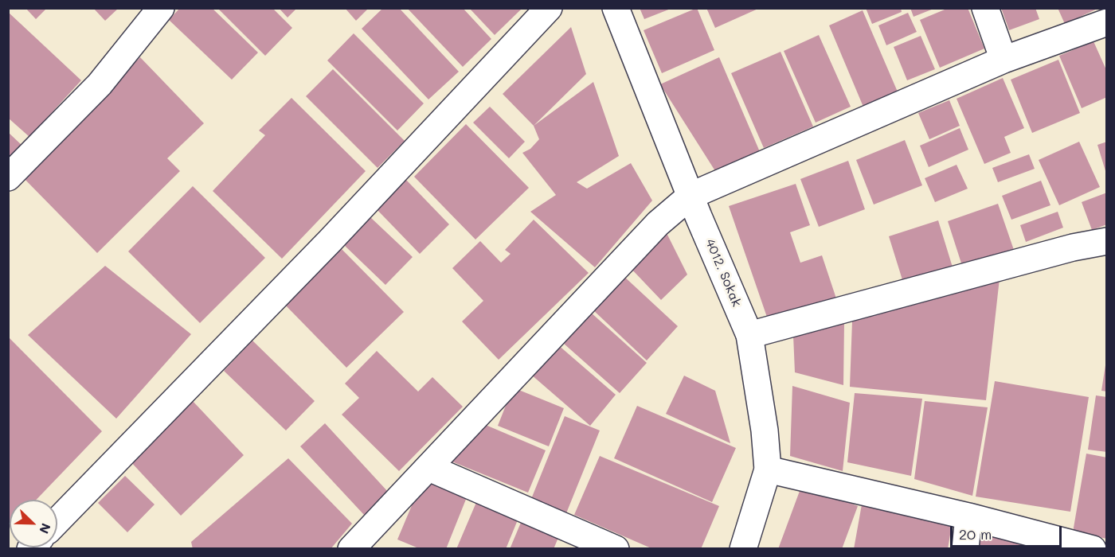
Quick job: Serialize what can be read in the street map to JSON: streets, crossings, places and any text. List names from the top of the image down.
{
  "streets": {
    "street": ["4012. Sokak"]
  },
  "scale_bar": "20 m",
  "north": "bottom right"
}
